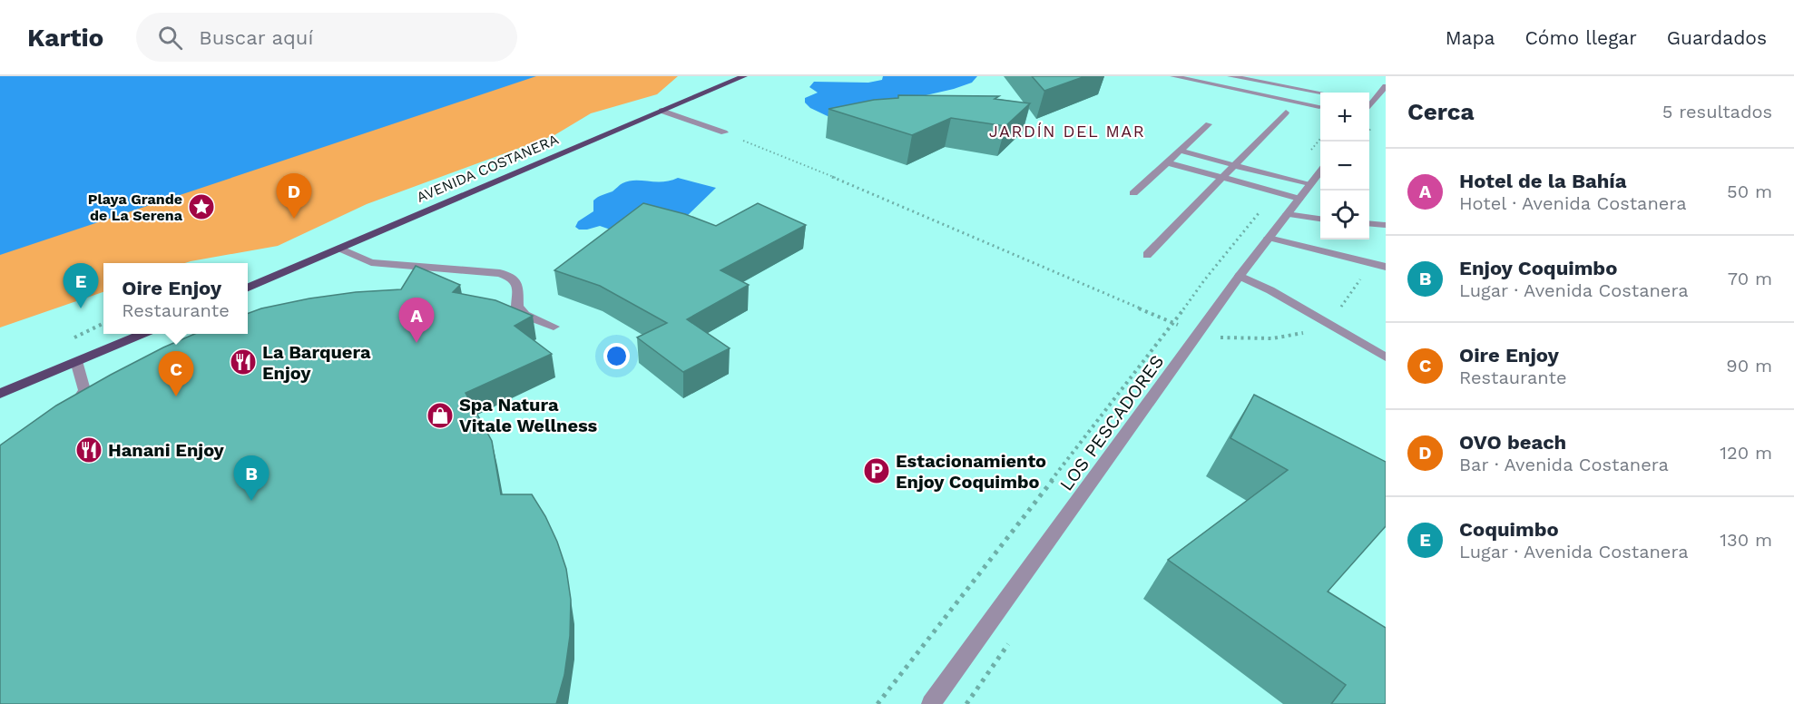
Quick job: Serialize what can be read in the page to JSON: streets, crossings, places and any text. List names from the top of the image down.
{
  "streets": {
    "main road": ["AVENIDA COSTANERA"],
    "street": ["LOS PESCADORES"]
  },
  "districts": ["JARDÍN DEL MAR"],
  "places": {
    "place": ["Playa Grande de La Serena"],
    "restaurant": ["La Barquera Enjoy", "Hanani Enjoy"],
    "shop": ["Spa Natura Vitale Wellness"],
    "parking": ["Estacionamiento Enjoy Coquimbo"]
  },
  "page": {
    "header": "Kartio",
    "search": "Buscar aquí",
    "nav": ["Mapa", "Cómo llegar", "Guardados"],
    "heading": ["Cerca", "5 resultados"],
    "map_buttons": ["+", "−"],
    "list": [
      {
        "mark": "A",
        "name": "Hotel de la Bahía",
        "note": "Hotel · Avenida Costanera",
        "value": "50 m"
      },
      {
        "mark": "B",
        "name": "Enjoy Coquimbo",
        "note": "Lugar · Avenida Costanera",
        "value": "70 m"
      },
      {
        "mark": "C",
        "name": "Oire Enjoy",
        "note": "Restaurante",
        "value": "90 m"
      },
      {
        "mark": "D",
        "name": "OVO beach",
        "note": "Bar · Avenida Costanera",
        "value": "120 m"
      },
      {
        "mark": "E",
        "name": "Coquimbo",
        "note": "Lugar · Avenida Costanera",
        "value": "130 m"
      }
    ],
    "pins": [
      "D",
      "E",
      "A",
      "C",
      "B"
    ],
    "popup": ["Oire Enjoy", "Restaurante"]
  }
}
